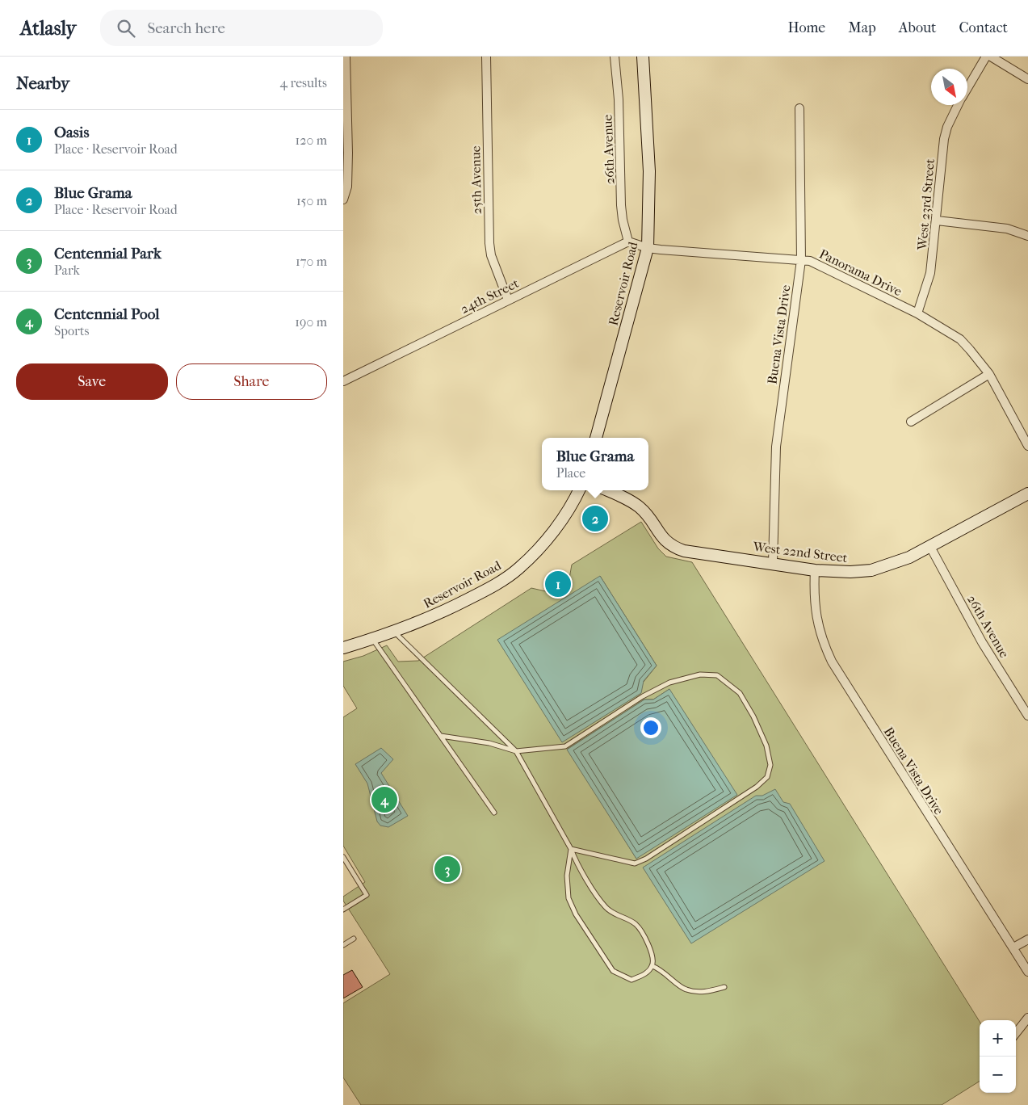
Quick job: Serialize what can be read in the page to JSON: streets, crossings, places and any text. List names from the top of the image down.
{
  "streets": {
    "street": [
      "26th Avenue",
      "25th Avenue",
      "West 23rd Street",
      "Panorama Drive",
      "Reservoir Road",
      "24th Street",
      "Buena Vista Drive",
      "West 22nd Street"
    ]
  },
  "crossings": [
    ["26th Avenue", "24th Street"],
    ["26th Avenue", "West 22nd Street"],
    ["25th Avenue", "24th Street"],
    ["West 23rd Street", "Panorama Drive"],
    ["Panorama Drive", "Reservoir Road"],
    ["Panorama Drive", "Buena Vista Drive"],
    ["Buena Vista Drive", "West 22nd Street"]
  ],
  "north": "bottom right",
  "page": {
    "header": "Atlasly",
    "search": "Search here",
    "nav": [
      "Home",
      "Map",
      "About",
      "Contact"
    ],
    "heading": ["Nearby", "4 results"],
    "list": [
      {
        "mark": "1",
        "name": "Oasis",
        "note": "Place · Reservoir Road",
        "value": "120 m"
      },
      {
        "mark": "2",
        "name": "Blue Grama",
        "note": "Place · Reservoir Road",
        "value": "150 m"
      },
      {
        "mark": "3",
        "name": "Centennial Park",
        "note": "Park",
        "value": "170 m"
      },
      {
        "mark": "4",
        "name": "Centennial Pool",
        "note": "Sports",
        "value": "190 m"
      }
    ],
    "buttons": ["Save", "Share"],
    "popup": ["Blue Grama", "Place"],
    "pins": [
      "2",
      "1",
      "4",
      "3"
    ],
    "map_buttons": ["+", "−"]
  }
}
